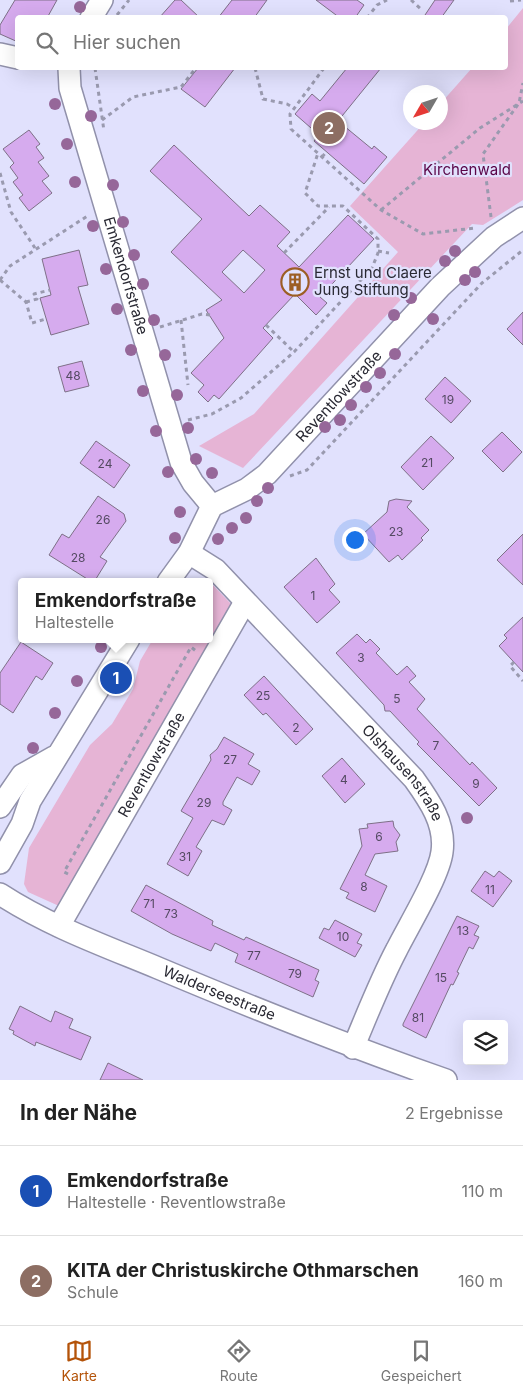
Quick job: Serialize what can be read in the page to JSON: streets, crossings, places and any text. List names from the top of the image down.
{
  "streets": {
    "street": [
      "Emkendorfstraße",
      "Reventlowstraße",
      "Olshausenstraße",
      "Walderseestraße"
    ]
  },
  "crossings": [
    ["Emkendorfstraße", "Reventlowstraße"],
    ["Reventlowstraße", "Olshausenstraße"],
    ["Reventlowstraße", "Walderseestraße"],
    ["Olshausenstraße", "Walderseestraße"]
  ],
  "parks": ["Kirchenwald"],
  "places": {
    "building": ["Ernst und Claere Jung Stiftung"]
  },
  "house_numbers": [
    "48",
    "19",
    "21",
    "24",
    "26",
    "23",
    "28",
    "1",
    "3",
    "25",
    "5",
    "2",
    "7",
    "27",
    "4",
    "9",
    "29",
    "6",
    "31",
    "8",
    "11",
    "71",
    "73",
    "13",
    "10",
    "77",
    "79",
    "15",
    "81"
  ],
  "north": "bottom left",
  "page": {
    "search": "Hier suchen",
    "pins": ["2", "1"],
    "popup": ["Emkendorfstraße", "Haltestelle"],
    "heading": ["In der Nähe", "2 Ergebnisse"],
    "list": [
      {
        "mark": "1",
        "name": "Emkendorfstraße",
        "note": "Haltestelle · Reventlowstraße",
        "value": "110 m"
      },
      {
        "mark": "2",
        "name": "KITA der Christuskirche Othmarschen",
        "note": "Schule",
        "value": "160 m"
      }
    ],
    "nav": ["Karte", "Route", "Gespeichert"]
  }
}
